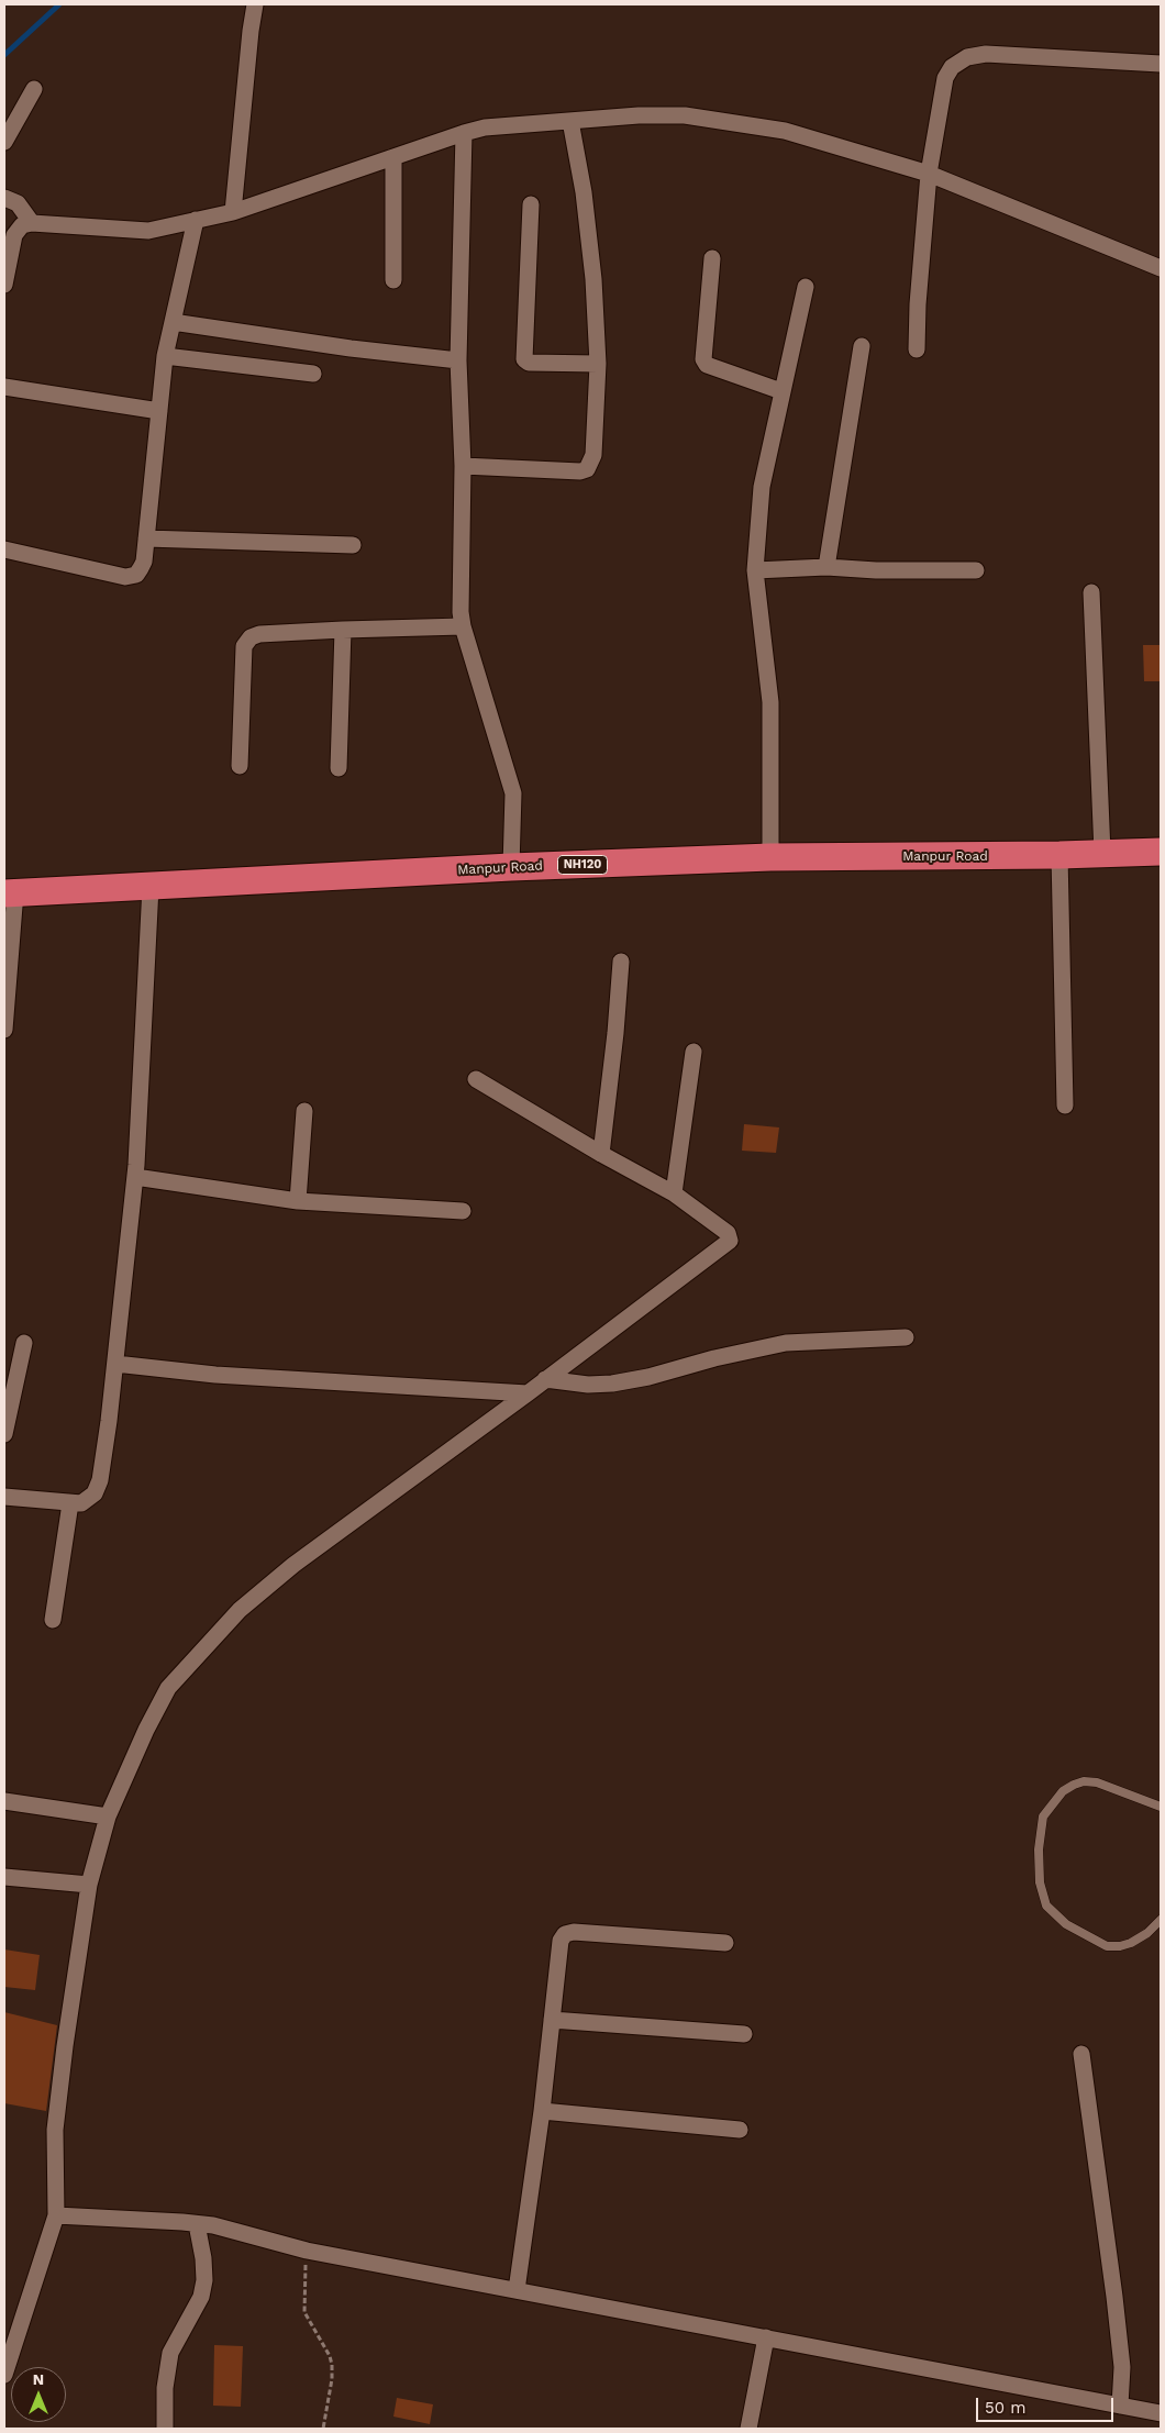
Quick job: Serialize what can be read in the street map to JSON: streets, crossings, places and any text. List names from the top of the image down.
{
  "streets": {
    "highway": ["Manpur Road", "NH120"]
  },
  "scale_bar": "50 m",
  "north": "top"
}
